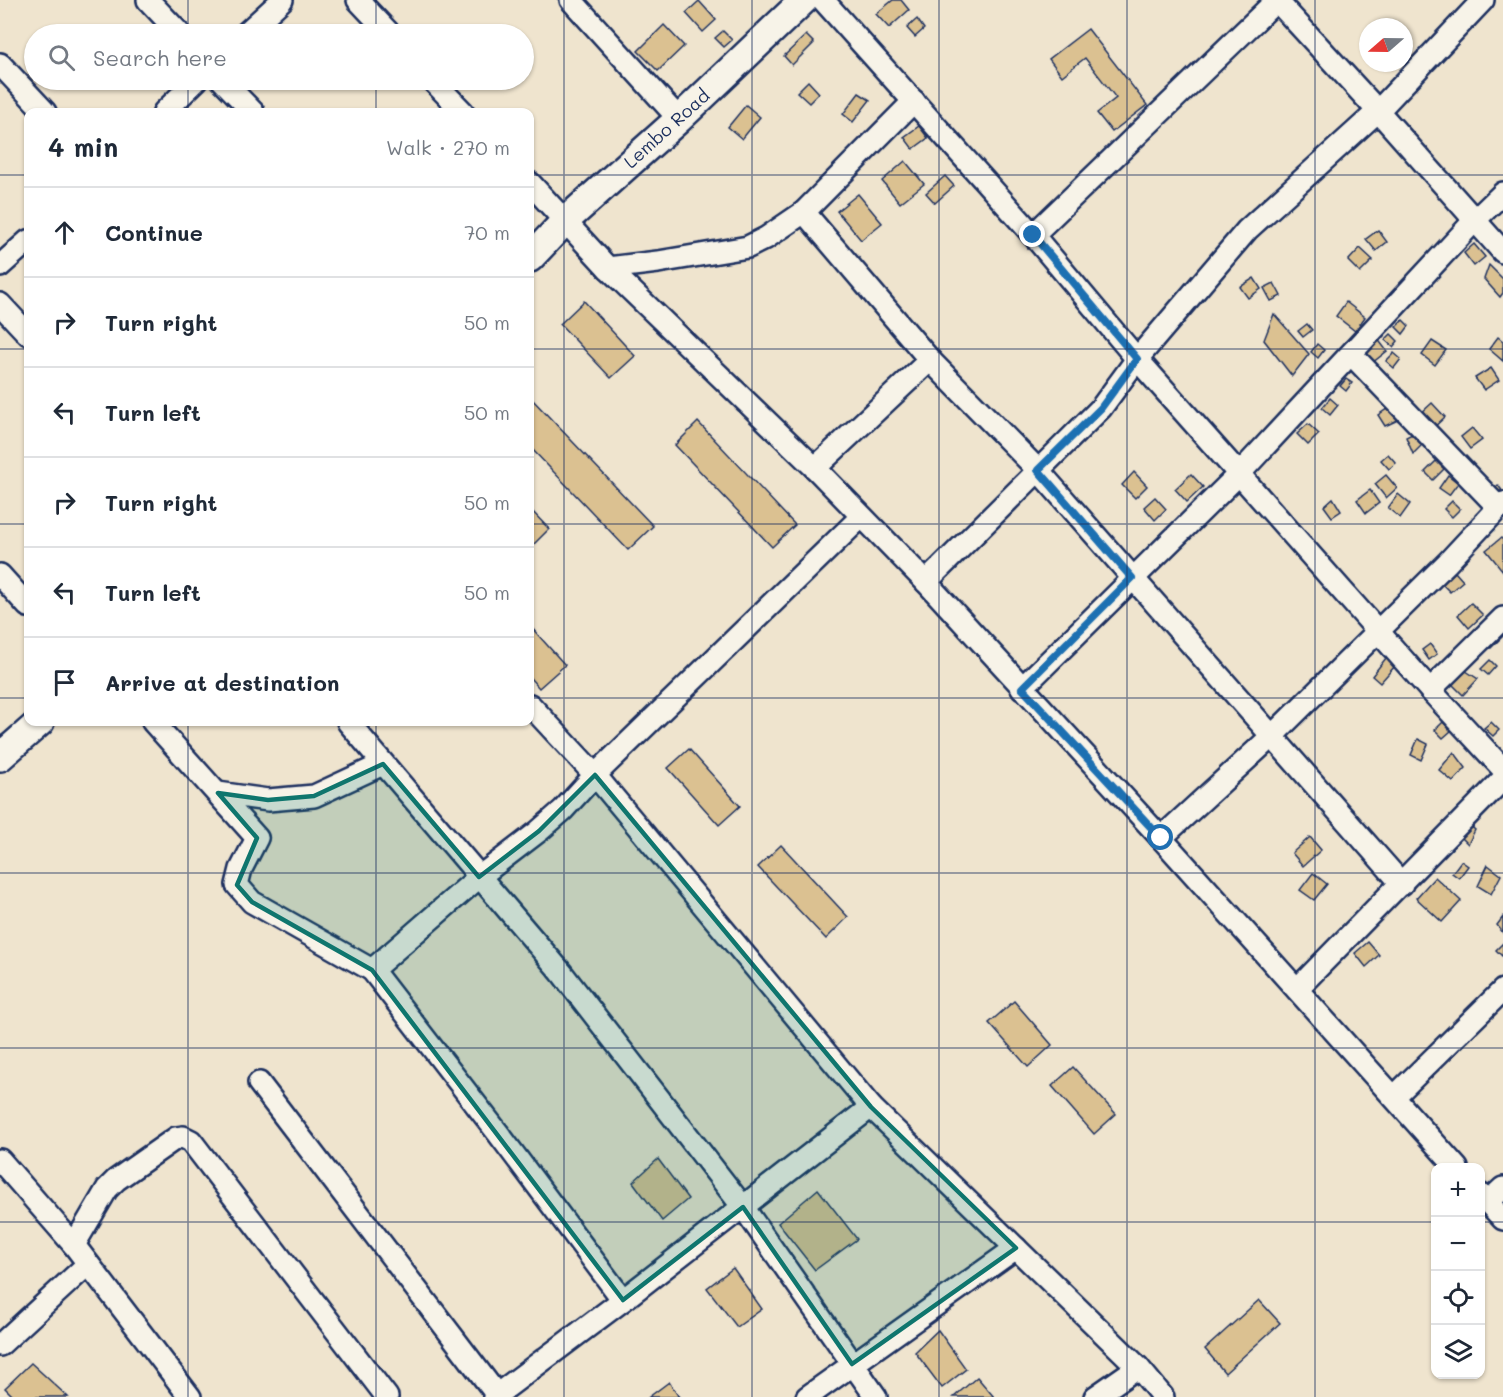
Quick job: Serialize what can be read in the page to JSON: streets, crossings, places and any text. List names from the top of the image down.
{
  "streets": {
    "street": ["Lembo Road"]
  },
  "north": "left",
  "page": {
    "search": "Search here",
    "heading": ["4 min", "Walk · 270 m"],
    "list": [
      ["Continue", "70 m"],
      ["Turn right", "50 m"],
      ["Turn left", "50 m"],
      ["Turn right", "50 m"],
      ["Turn left", "50 m"],
      "Arrive at destination"
    ],
    "map_buttons": ["+", "−"]
  }
}
